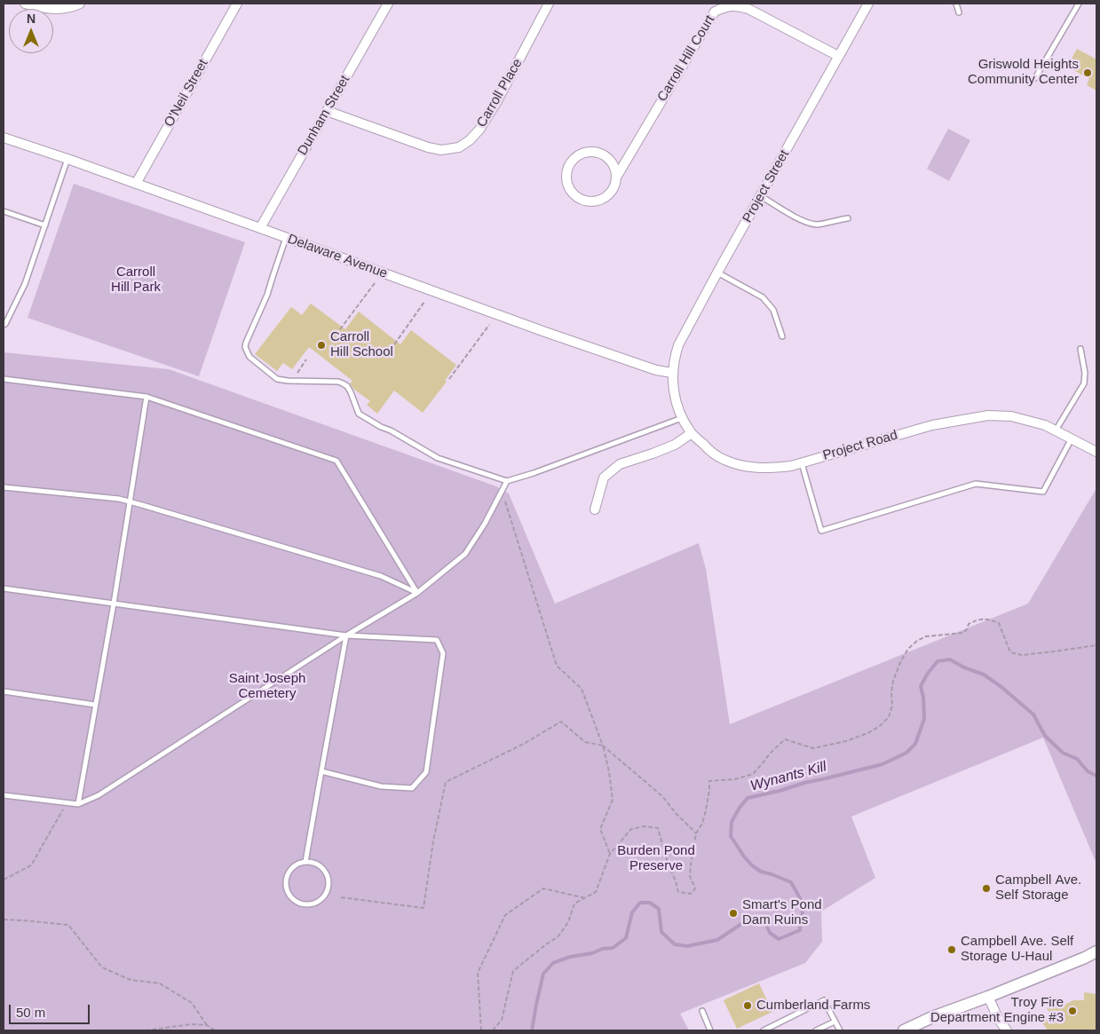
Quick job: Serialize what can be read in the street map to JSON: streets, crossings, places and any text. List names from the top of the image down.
{
  "streets": {
    "street": [
      "Carroll Hill Court",
      "O'Neil Street",
      "Carroll Place",
      "Dunham Street",
      "Project Street",
      "Delaware Avenue",
      "Project Road"
    ]
  },
  "crossings": [
    ["Carroll Hill Court", "Project Street"],
    ["O'Neil Street", "Delaware Avenue"],
    ["Carroll Place", "Dunham Street"],
    ["Dunham Street", "Delaware Avenue"],
    ["Project Street", "Delaware Avenue"],
    ["Project Street", "Project Road"],
    ["Delaware Avenue", "Project Road"]
  ],
  "water": ["Wynants Kill"],
  "parks": ["Carroll Hill Park", "Saint Joseph Cemetery", "Burden Pond Preserve"],
  "places": [
    "Griswold Heights Community Center",
    "Carroll Hill School",
    "Campbell Ave. Self Storage",
    "Smart's Pond Dam Ruins",
    "Campbell Ave. Self Storage U-Haul",
    "Cumberland Farms",
    "Troy Fire Department Engine #3"
  ],
  "scale_bar": "50 m",
  "north": "top"
}
